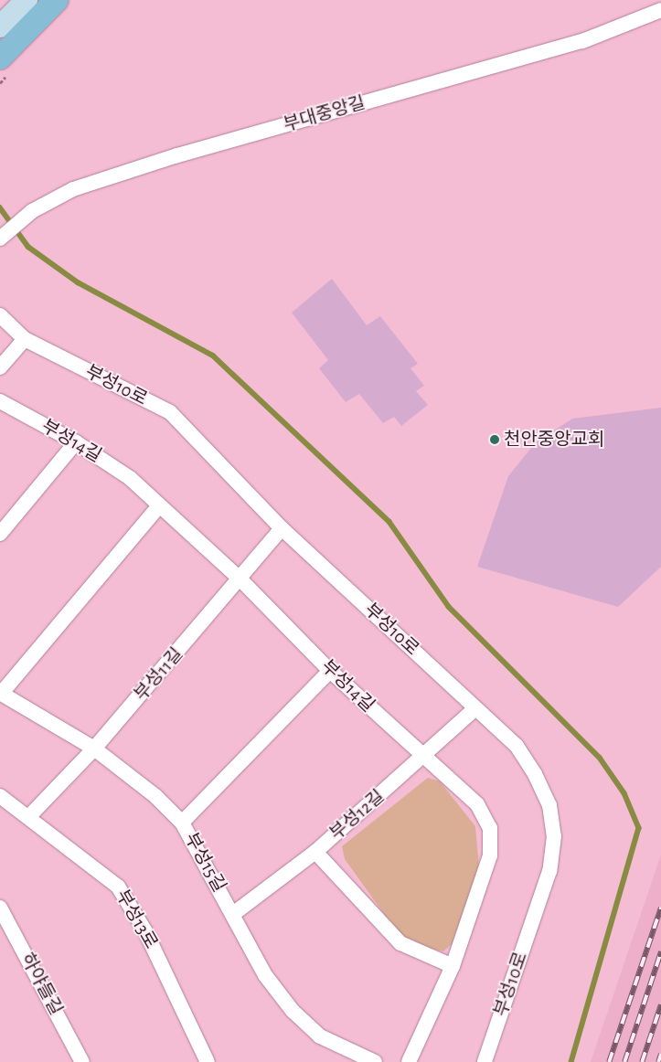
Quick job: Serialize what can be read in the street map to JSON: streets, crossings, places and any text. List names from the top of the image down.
{
  "streets": {
    "street": [
      "부대중앙길",
      "부성10로",
      "부성14길",
      "부성11길",
      "부성12길",
      "부성15길",
      "부성13로",
      "하야들길"
    ]
  },
  "crossings": [
    ["부성10로", "부성11길"],
    ["부성10로", "부성12길"],
    ["부성14길", "부성11길"],
    ["부성14길", "부성12길"],
    ["부성11길", "부성15길"],
    ["부성11길", "부성13로"],
    ["부성12길", "부성15길"]
  ],
  "places": ["천안중앙교회"]
}
